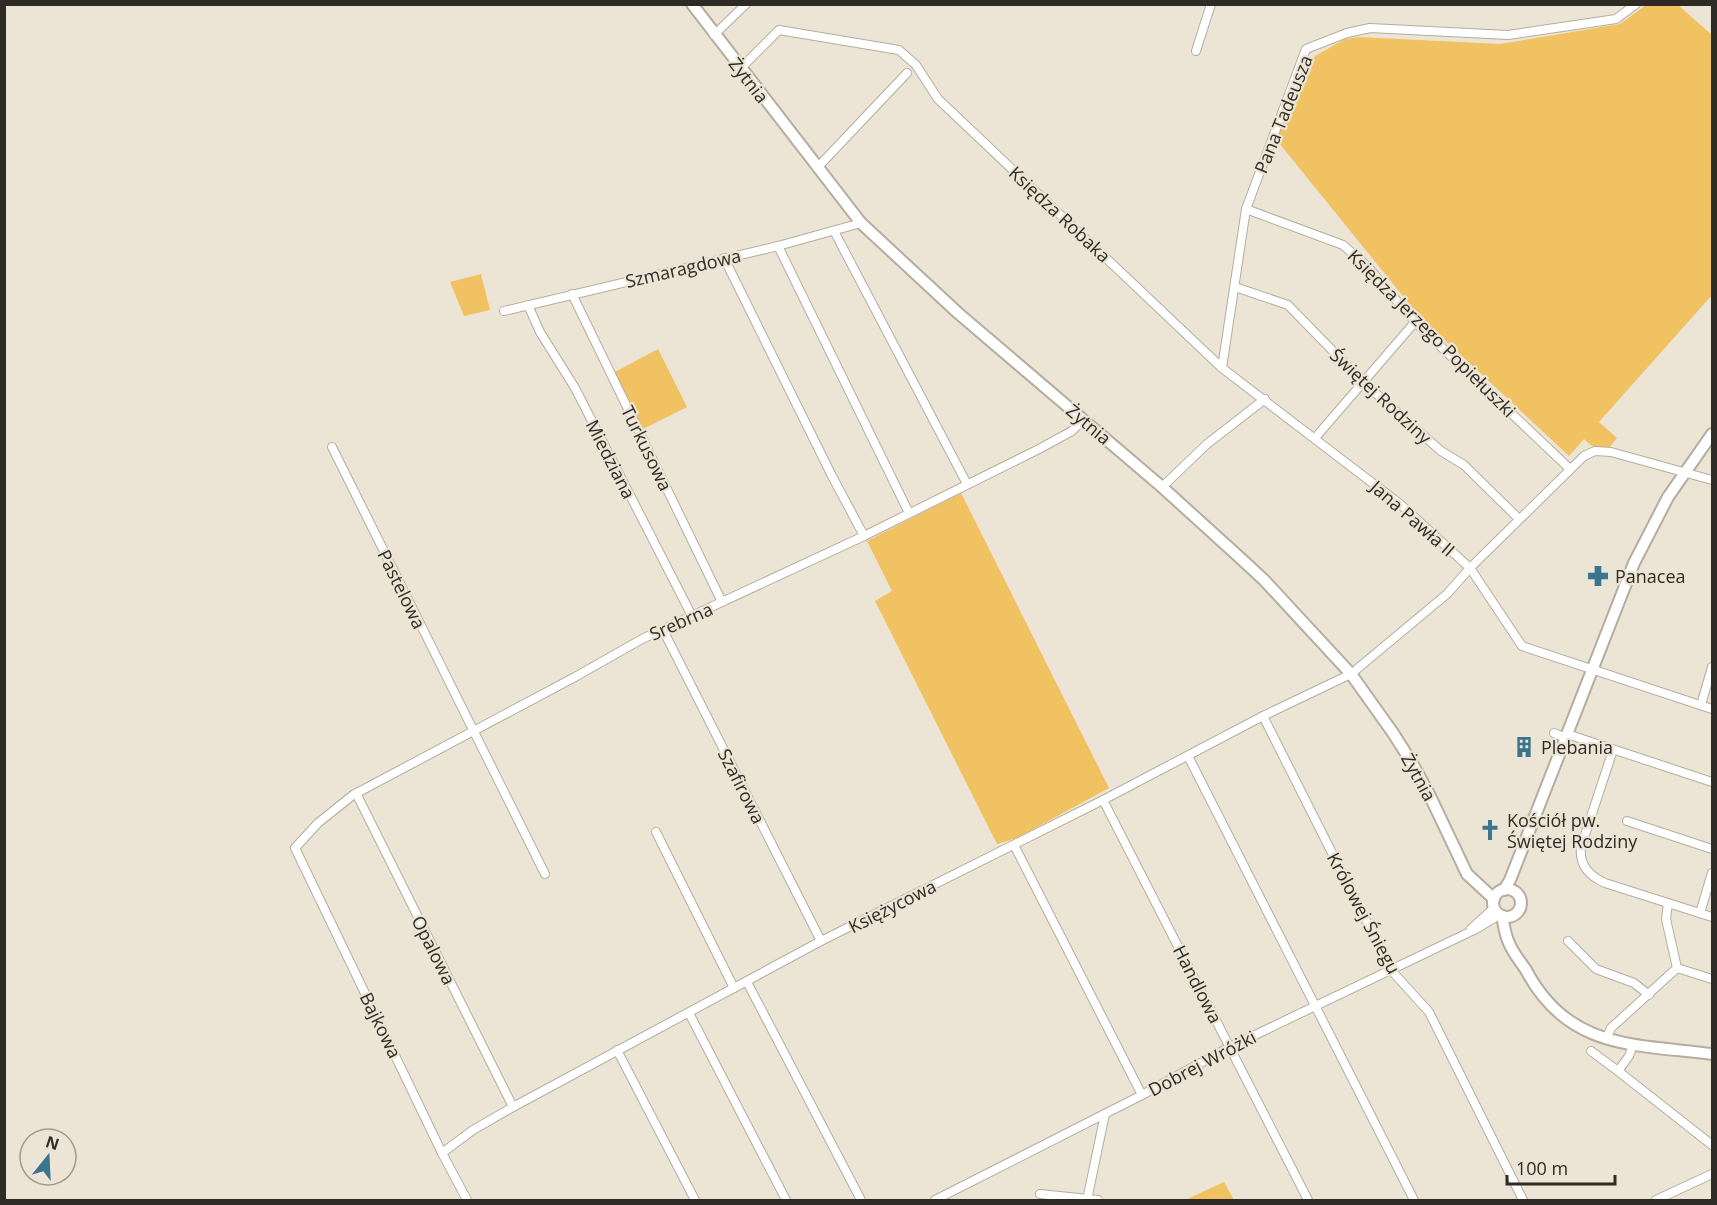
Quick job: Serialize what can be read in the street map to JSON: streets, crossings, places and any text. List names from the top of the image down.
{
  "streets": {
    "street": [
      "Żytnia",
      "Pana Tadeusza",
      "Księdza Robaka",
      "Szmaragdowa",
      "Księdza Jerzego Popiełuszki",
      "Świętej Rodziny",
      "Turkusowa",
      "Miedziana",
      "Jana Pawła II",
      "Pastelowa",
      "Srebrna",
      "Szafirowa",
      "Księżycowa",
      "Królowej Śniegu",
      "Opalowa",
      "Handlowa",
      "Bajkowa",
      "Dobrej Wróżki"
    ]
  },
  "crossings": [
    ["Żytnia", "Księdza Robaka"],
    ["Żytnia", "Szmaragdowa"],
    ["Żytnia", "Srebrna"],
    ["Żytnia", "Księżycowa"],
    ["Żytnia", "Dobrej Wróżki"],
    ["Pana Tadeusza", "Księdza Robaka"],
    ["Pana Tadeusza", "Księdza Jerzego Popiełuszki"],
    ["Pana Tadeusza", "Świętej Rodziny"],
    ["Pana Tadeusza", "Jana Pawła II"],
    ["Księdza Robaka", "Jana Pawła II"],
    ["Szmaragdowa", "Turkusowa"],
    ["Szmaragdowa", "Miedziana"],
    ["Księdza Jerzego Popiełuszki", "Księżycowa"],
    ["Świętej Rodziny", "Księżycowa"],
    ["Turkusowa", "Srebrna"],
    ["Miedziana", "Srebrna"],
    ["Jana Pawła II", "Księżycowa"],
    ["Pastelowa", "Srebrna"],
    ["Srebrna", "Szafirowa"],
    ["Srebrna", "Opalowa"],
    ["Srebrna", "Bajkowa"],
    ["Szafirowa", "Księżycowa"],
    ["Księżycowa", "Królowej Śniegu"],
    ["Księżycowa", "Opalowa"],
    ["Księżycowa", "Handlowa"],
    ["Księżycowa", "Bajkowa"],
    ["Królowej Śniegu", "Dobrej Wróżki"],
    ["Handlowa", "Dobrej Wróżki"]
  ],
  "places": {
    "pharmacy": ["Panacea"],
    "building": ["Plebania"],
    "church": ["Kościół pw. Świętej Rodziny"]
  },
  "scale_bar": "100 m",
  "north": "top"
}
